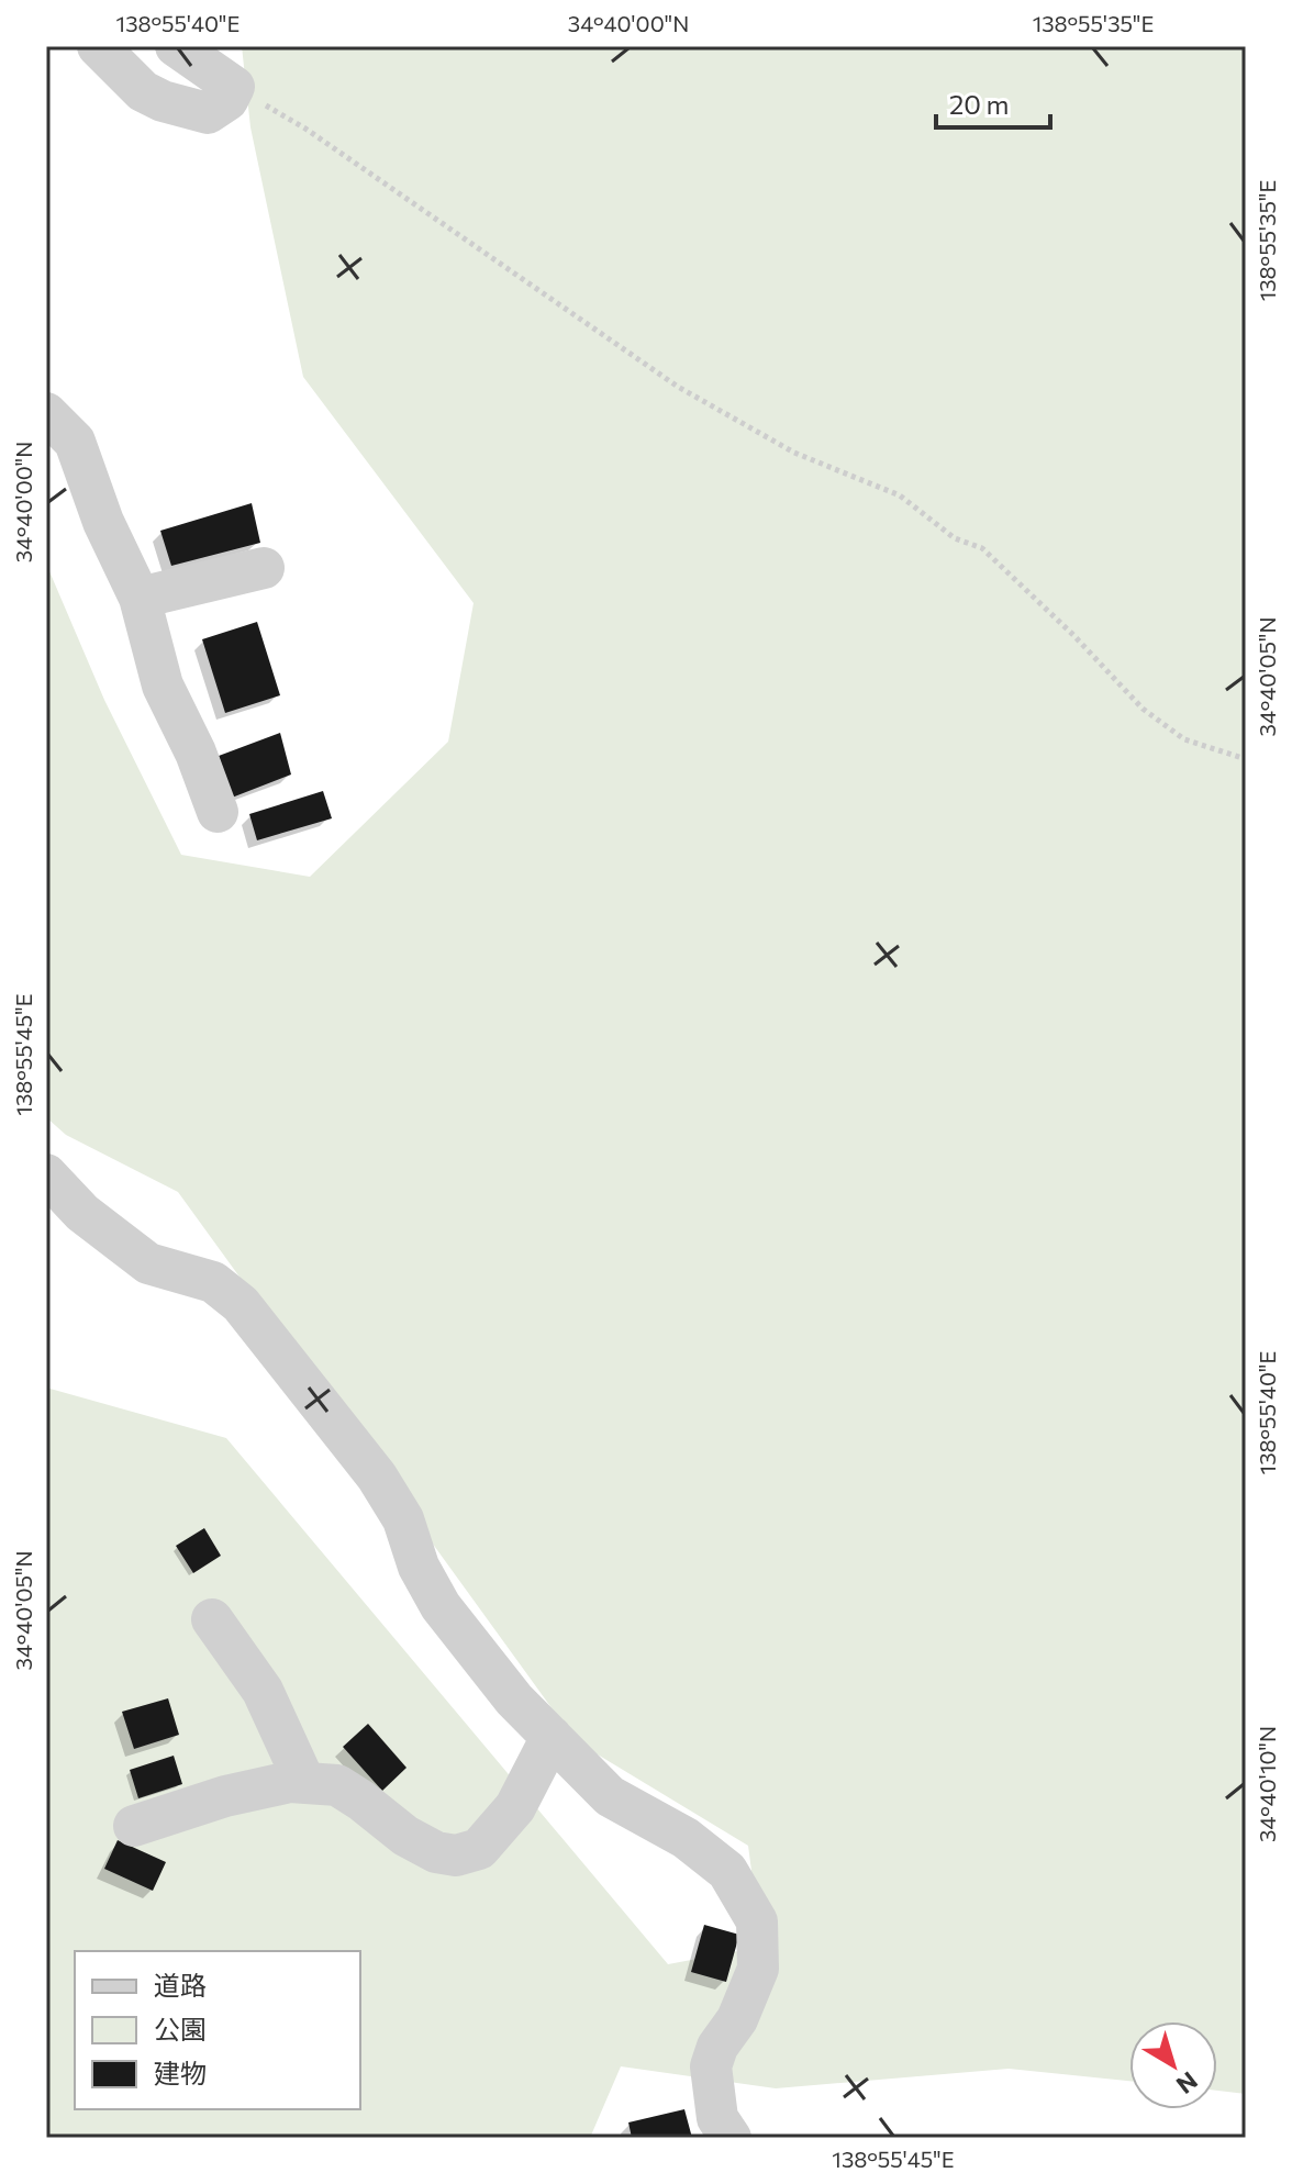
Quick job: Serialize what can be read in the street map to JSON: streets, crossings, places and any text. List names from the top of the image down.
{
  "legend": ["道路", "公園", "建物"],
  "scale_bar": "20 m",
  "north": "bottom right",
  "coordinates": [
    "138°55'40\"E",
    "34°40'00\"N",
    "138°55'35\"E",
    "34°40'05\"N",
    "138°55'45\"E",
    "34°40'10\"N"
  ]
}
